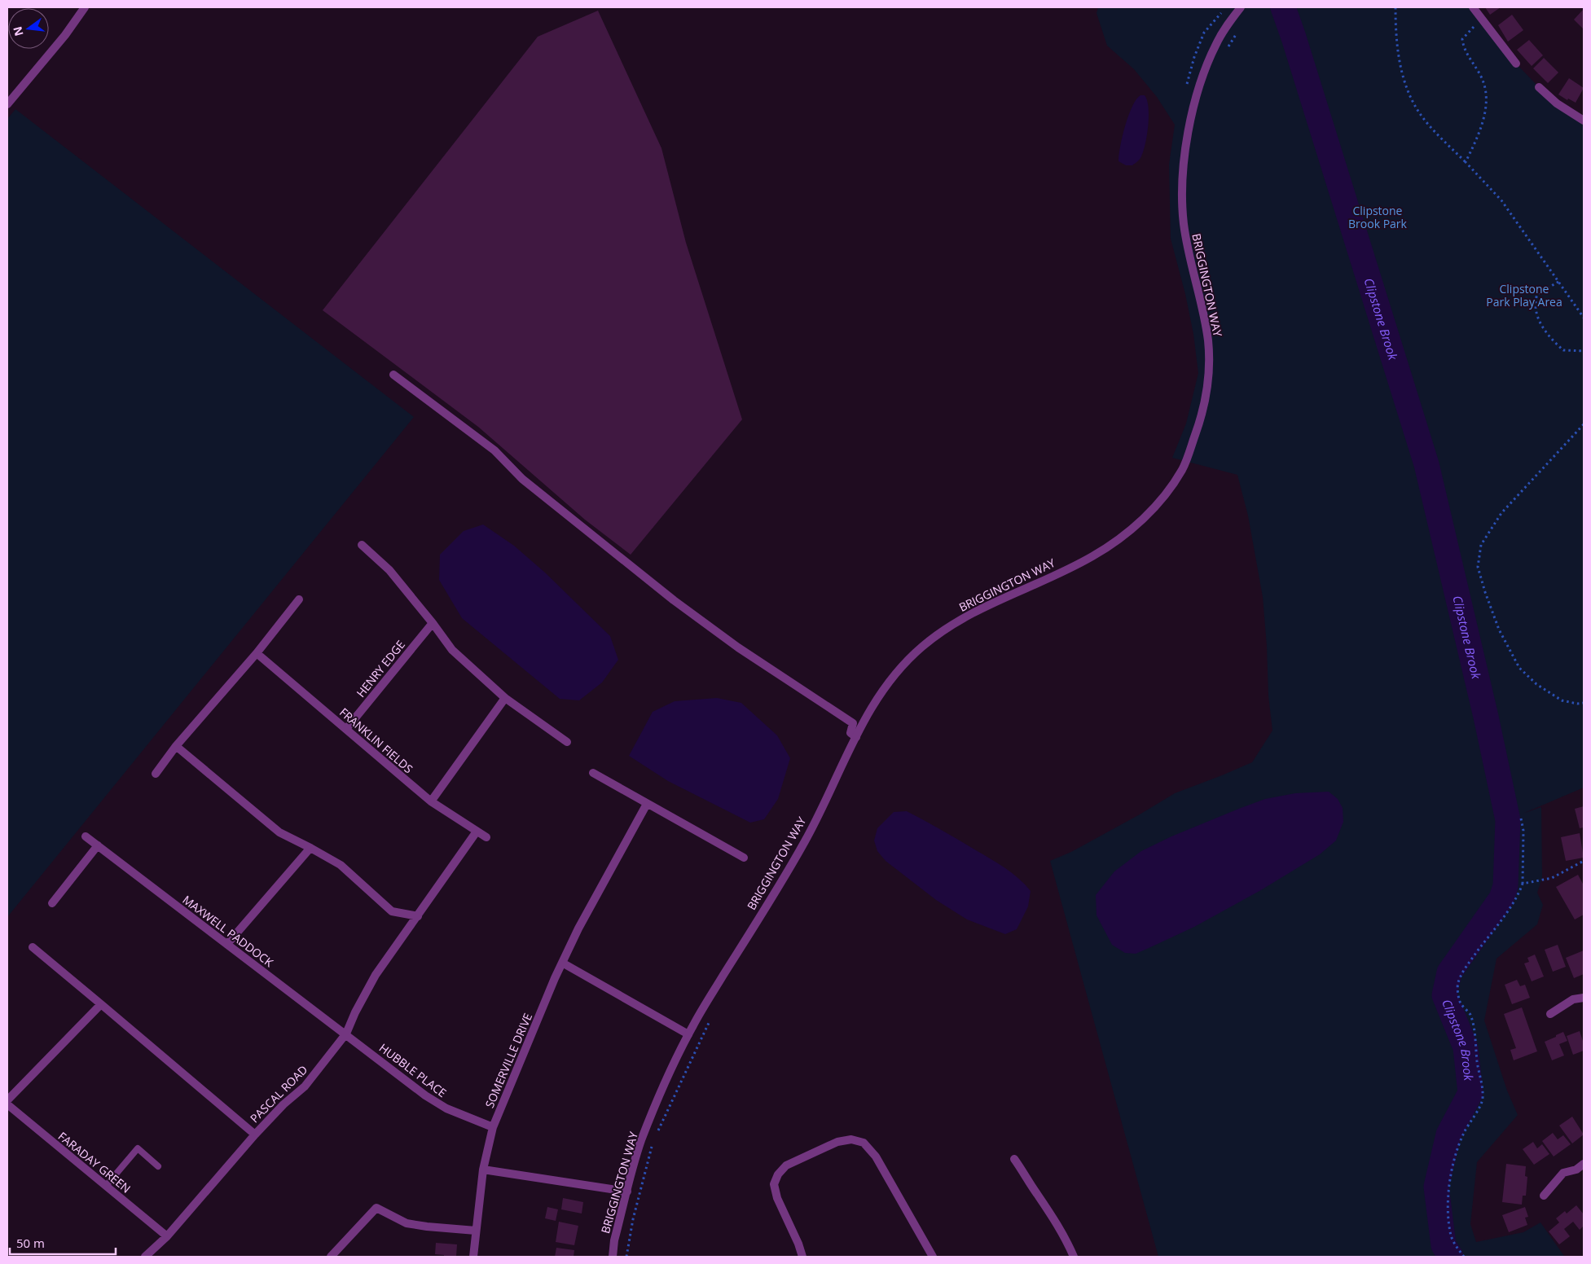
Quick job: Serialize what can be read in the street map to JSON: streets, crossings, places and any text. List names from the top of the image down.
{
  "streets": {
    "street": [
      "BRIGGINGTON WAY",
      "HENRY EDGE",
      "FRANKLIN FIELDS",
      "MAXWELL PADDOCK",
      "SOMERVILLE DRIVE",
      "HUBBLE PLACE",
      "PASCAL ROAD",
      "FARADAY GREEN"
    ]
  },
  "crossings": [
    ["HENRY EDGE", "FRANKLIN FIELDS"],
    ["FRANKLIN FIELDS", "PASCAL ROAD"],
    ["MAXWELL PADDOCK", "HUBBLE PLACE"],
    ["MAXWELL PADDOCK", "PASCAL ROAD"],
    ["SOMERVILLE DRIVE", "HUBBLE PLACE"],
    ["HUBBLE PLACE", "PASCAL ROAD"],
    ["PASCAL ROAD", "FARADAY GREEN"]
  ],
  "water": ["Clipstone Brook"],
  "parks": ["Clipstone Brook Park", "Clipstone Park Play Area"],
  "scale_bar": "50 m",
  "north": "left"
}
